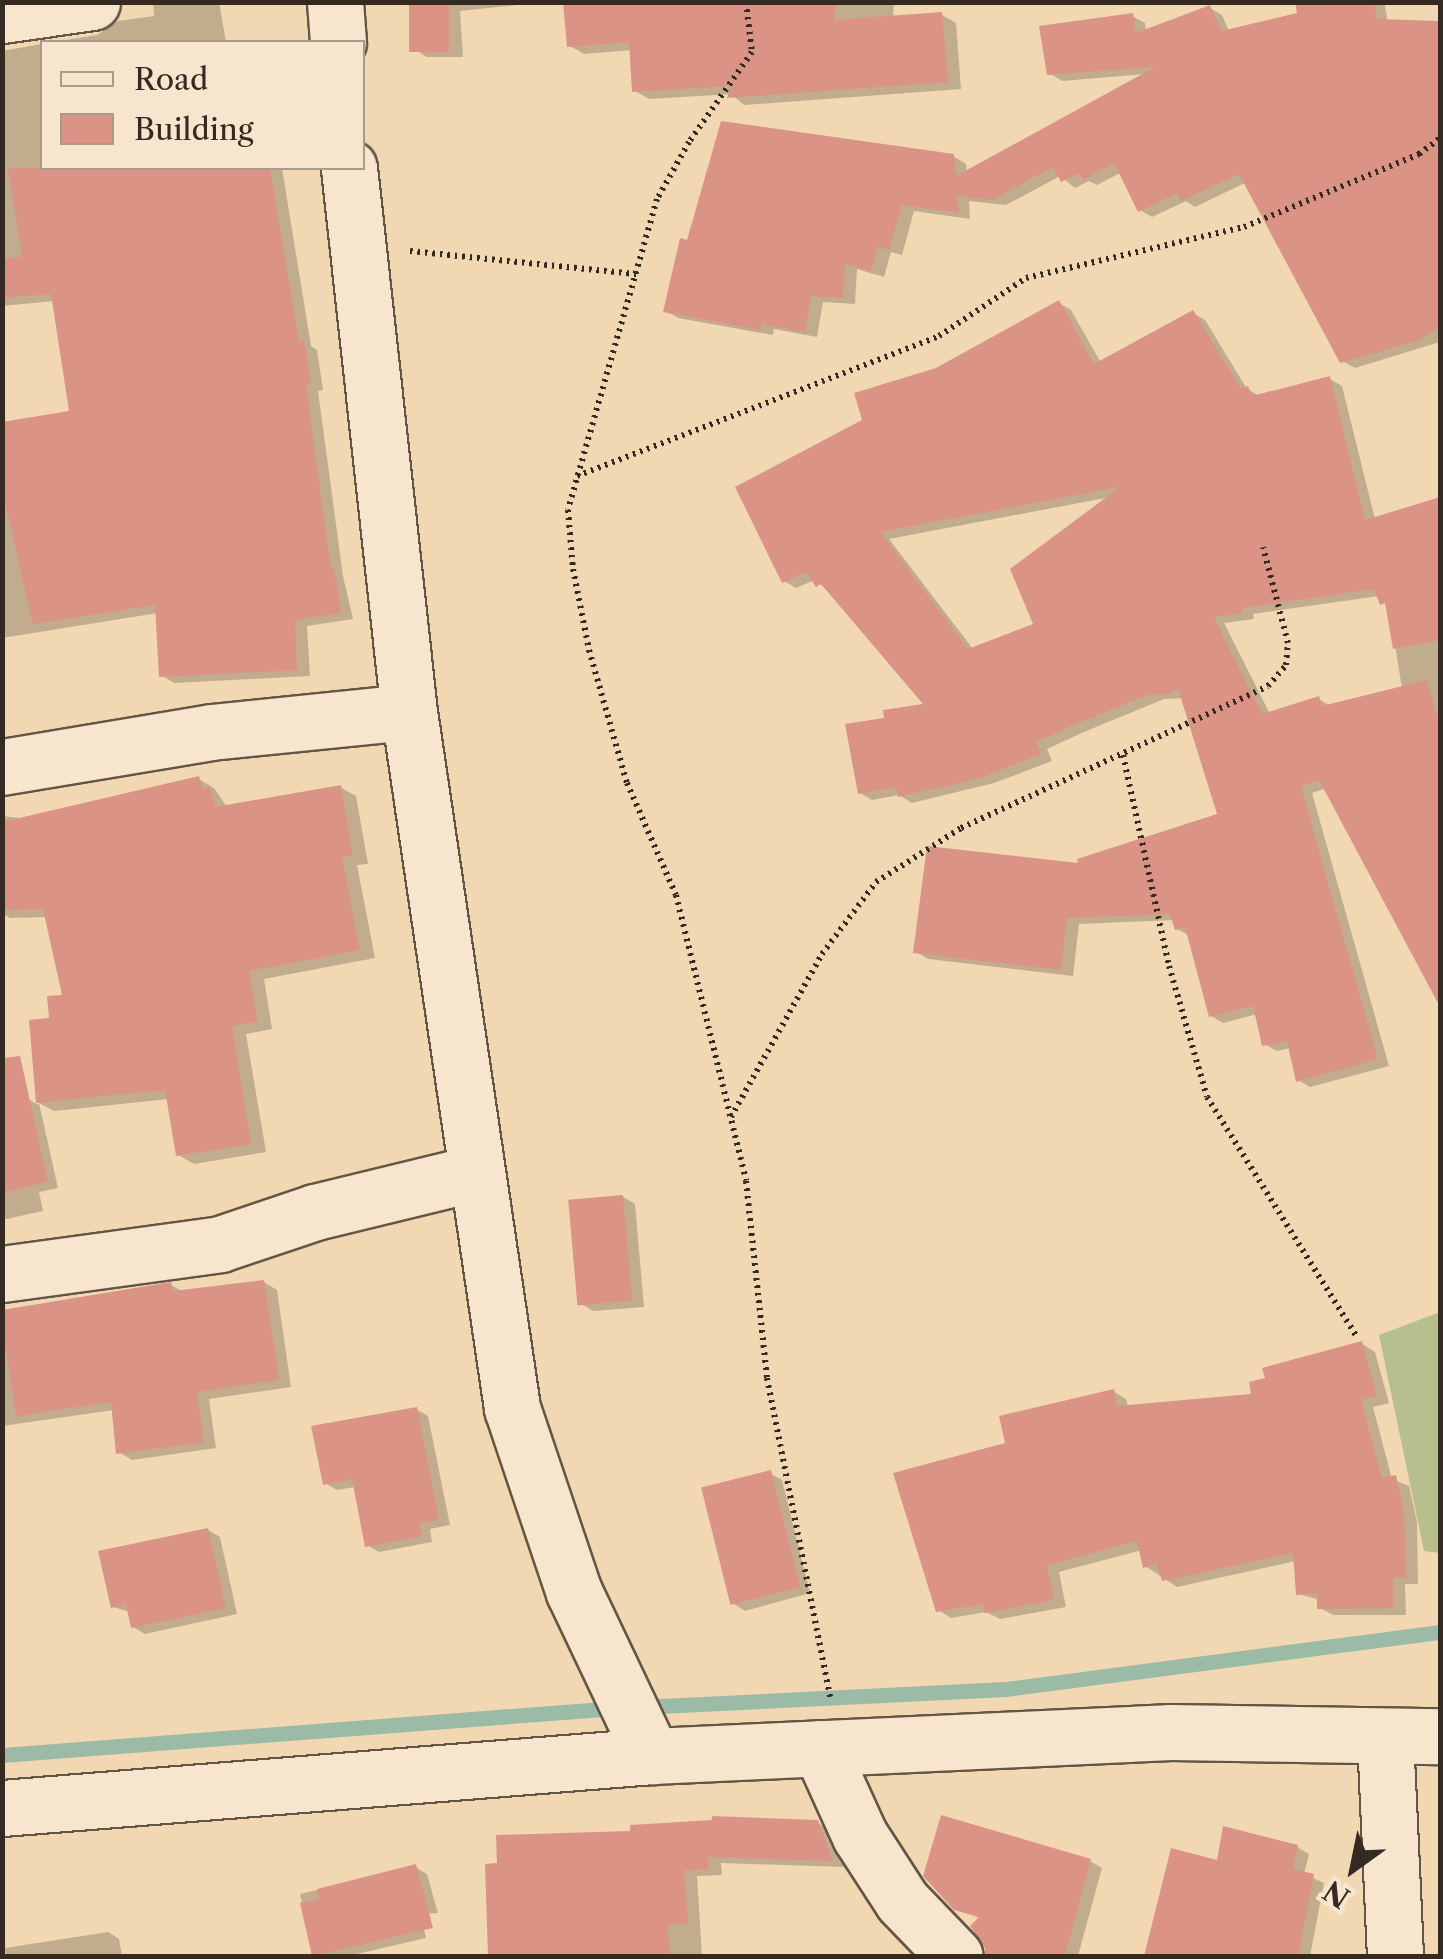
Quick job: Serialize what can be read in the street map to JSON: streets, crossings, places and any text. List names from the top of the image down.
{
  "legend": ["Road", "Building"],
  "north": "bottom left"
}
